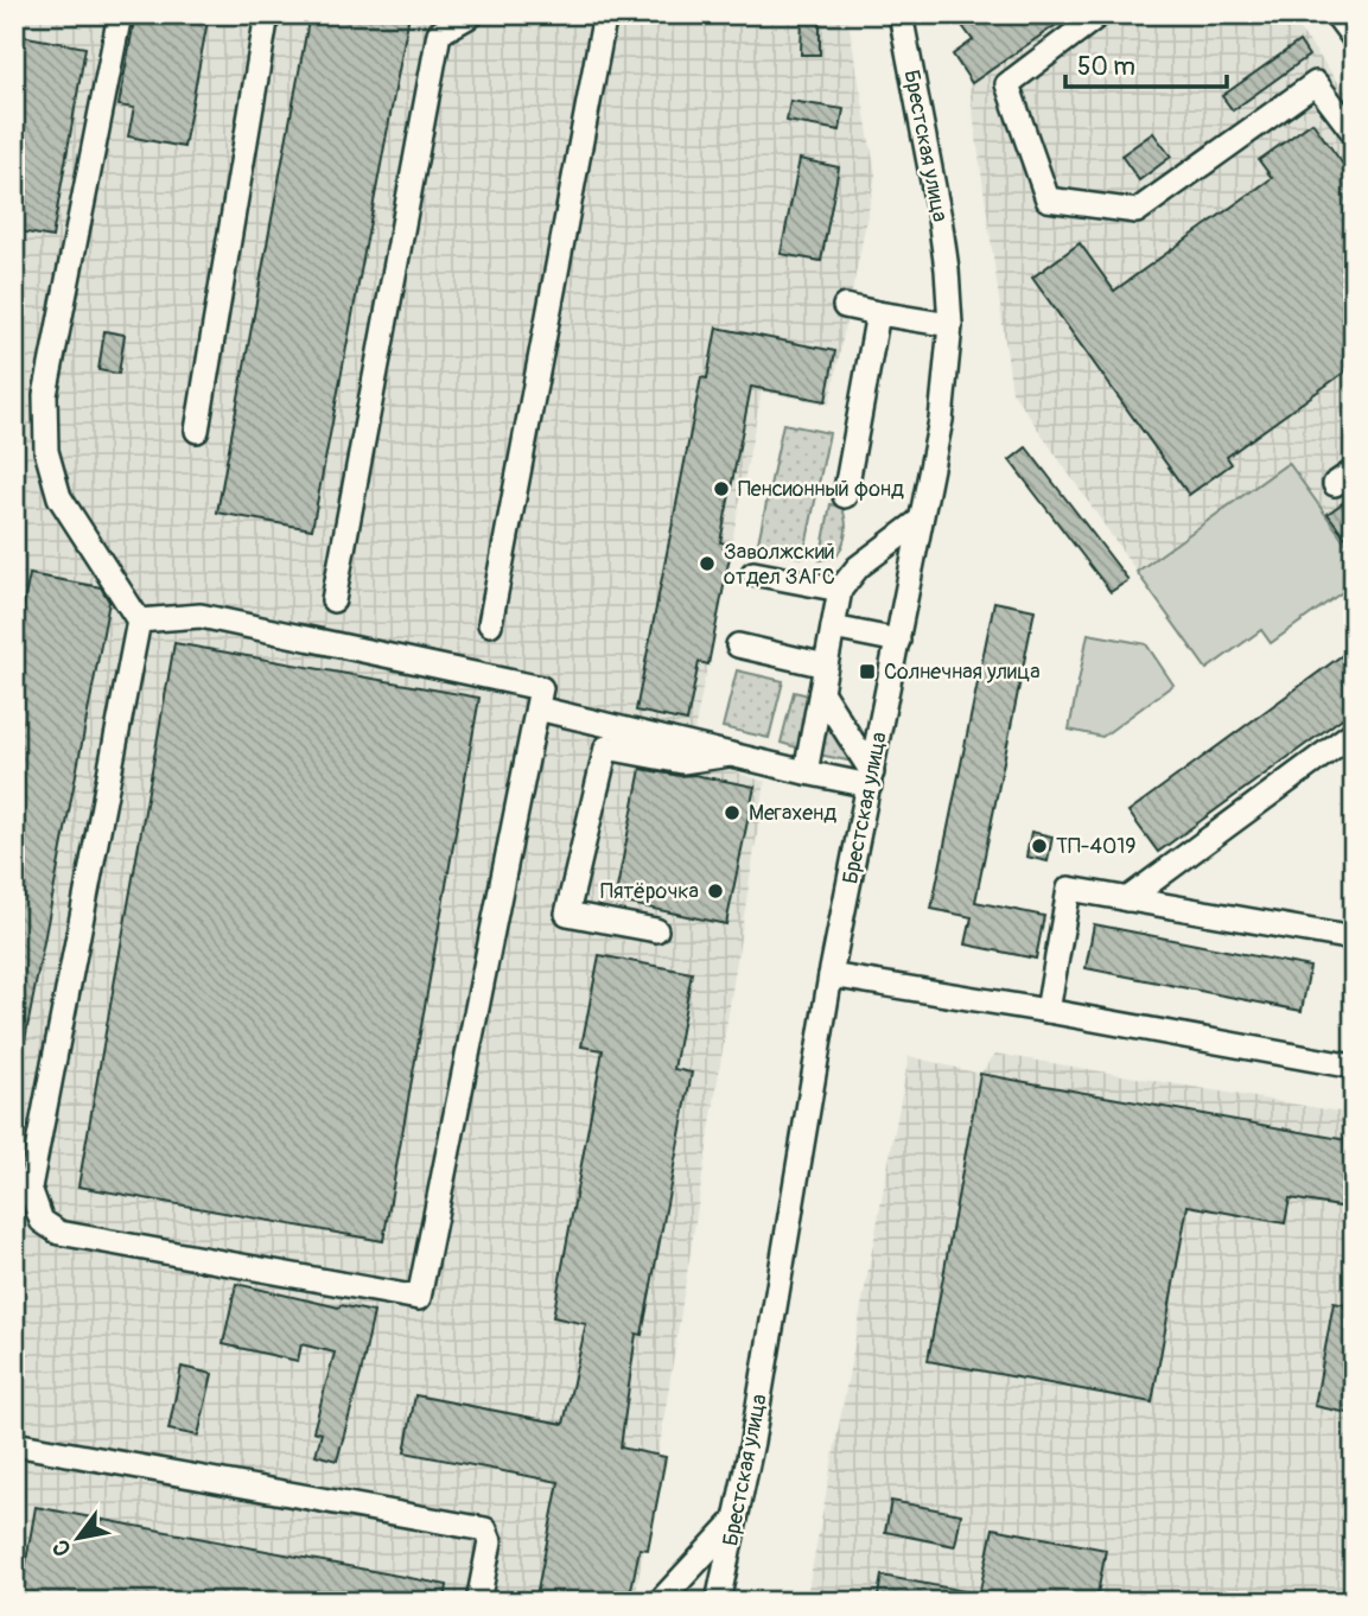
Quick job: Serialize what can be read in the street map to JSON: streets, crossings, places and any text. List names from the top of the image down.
{
  "streets": {
    "street": ["Брестская улица"]
  },
  "places": {
    "other": [
      "Пенсионный фонд",
      "Заволжский отдел ЗАГС",
      "Мегахенд",
      "ТП-4019",
      "Пятёрочка"
    ],
    "transit": ["Солнечная улица"]
  },
  "scale_bar": "50 m",
  "north": "bottom left"
}
